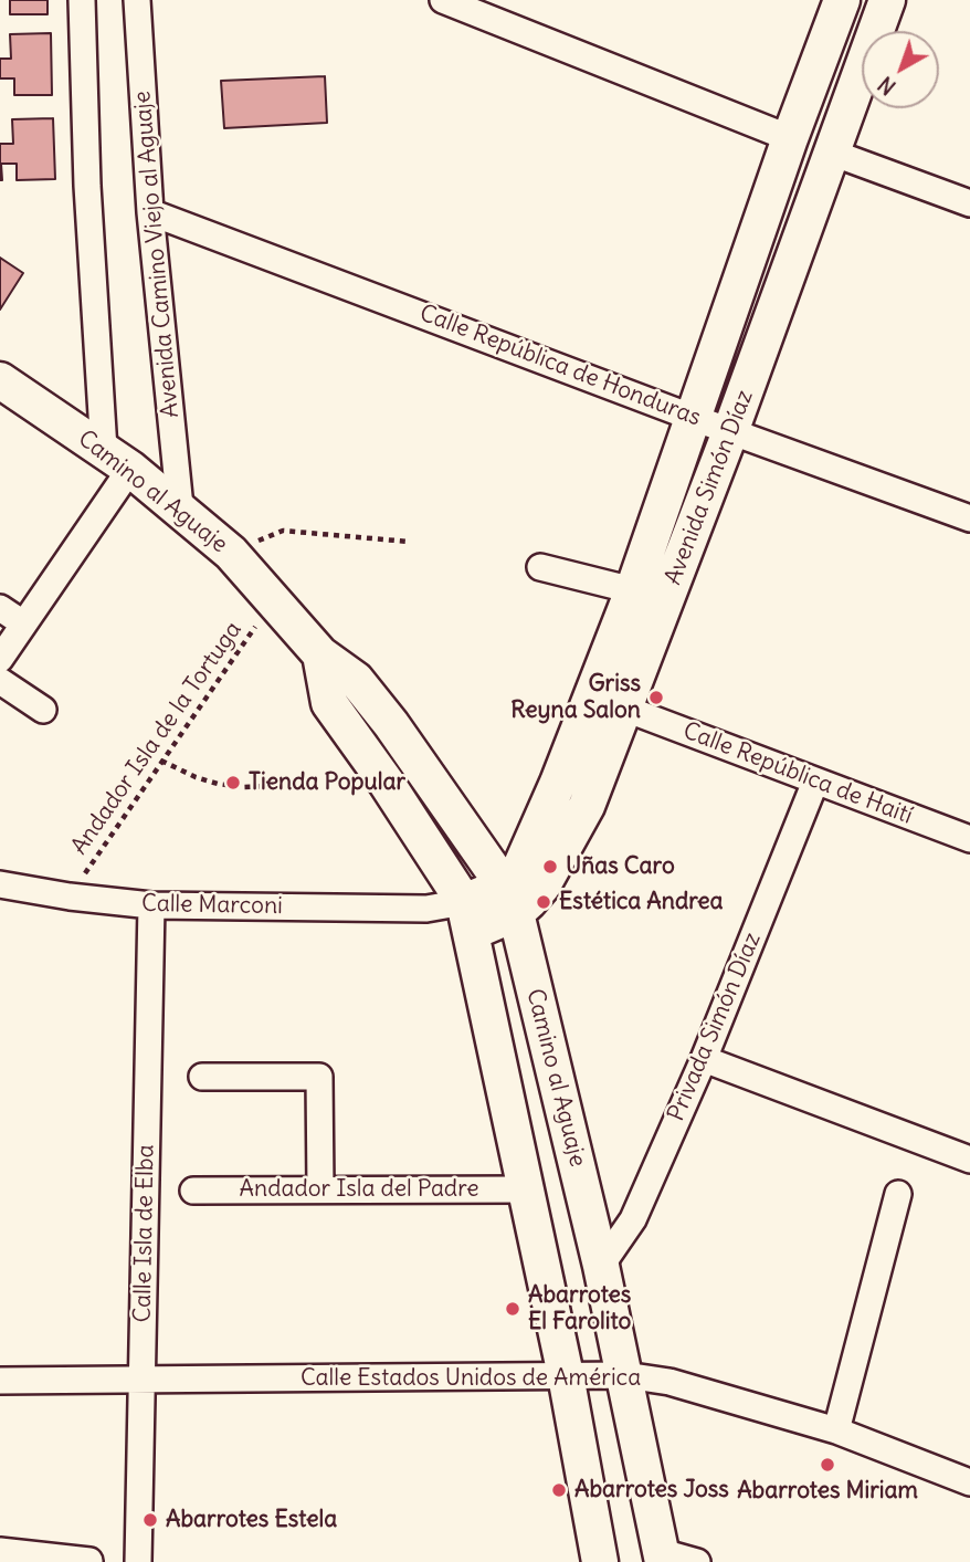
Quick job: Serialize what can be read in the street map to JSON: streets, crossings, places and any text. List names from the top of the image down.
{
  "streets": {
    "main road": ["Avenida Simón Díaz", "Camino al Aguaje"],
    "street": [
      "Avenida Camino Viejo al Aguaje",
      "Calle República de Honduras",
      "Calle República de Haití",
      "Calle Marconi",
      "Privada Simón Díaz",
      "Andador Isla del Padre",
      "Calle Isla de Elba",
      "Calle Estados Unidos de América"
    ],
    "path": ["Andador Isla de la Tortuga"]
  },
  "crossings": [
    ["Avenida Camino Viejo al Aguaje", "Calle República de Honduras"],
    ["Avenida Camino Viejo al Aguaje", "Camino al Aguaje"],
    ["Calle República de Honduras", "Avenida Simón Díaz"],
    ["Avenida Simón Díaz", "Camino al Aguaje"],
    ["Avenida Simón Díaz", "Calle República de Haití"],
    ["Avenida Simón Díaz", "Calle Marconi"],
    ["Camino al Aguaje", "Andador Isla de la Tortuga"],
    ["Camino al Aguaje", "Calle Marconi"],
    ["Camino al Aguaje", "Privada Simón Díaz"],
    ["Camino al Aguaje", "Andador Isla del Padre"],
    ["Camino al Aguaje", "Calle Estados Unidos de América"],
    ["Andador Isla de la Tortuga", "Calle Marconi"],
    ["Calle República de Haití", "Privada Simón Díaz"],
    ["Calle Marconi", "Calle Isla de Elba"],
    ["Calle Isla de Elba", "Calle Estados Unidos de América"]
  ],
  "places": [
    "Griss Reyna Salon",
    "Tienda Popular",
    "Uñas Caro",
    "Estética Andrea",
    "Abarrotes El Farolito",
    "Abarrotes Miriam",
    "Abarrotes Joss",
    "Abarrotes Estela"
  ],
  "north": "bottom left"
}
